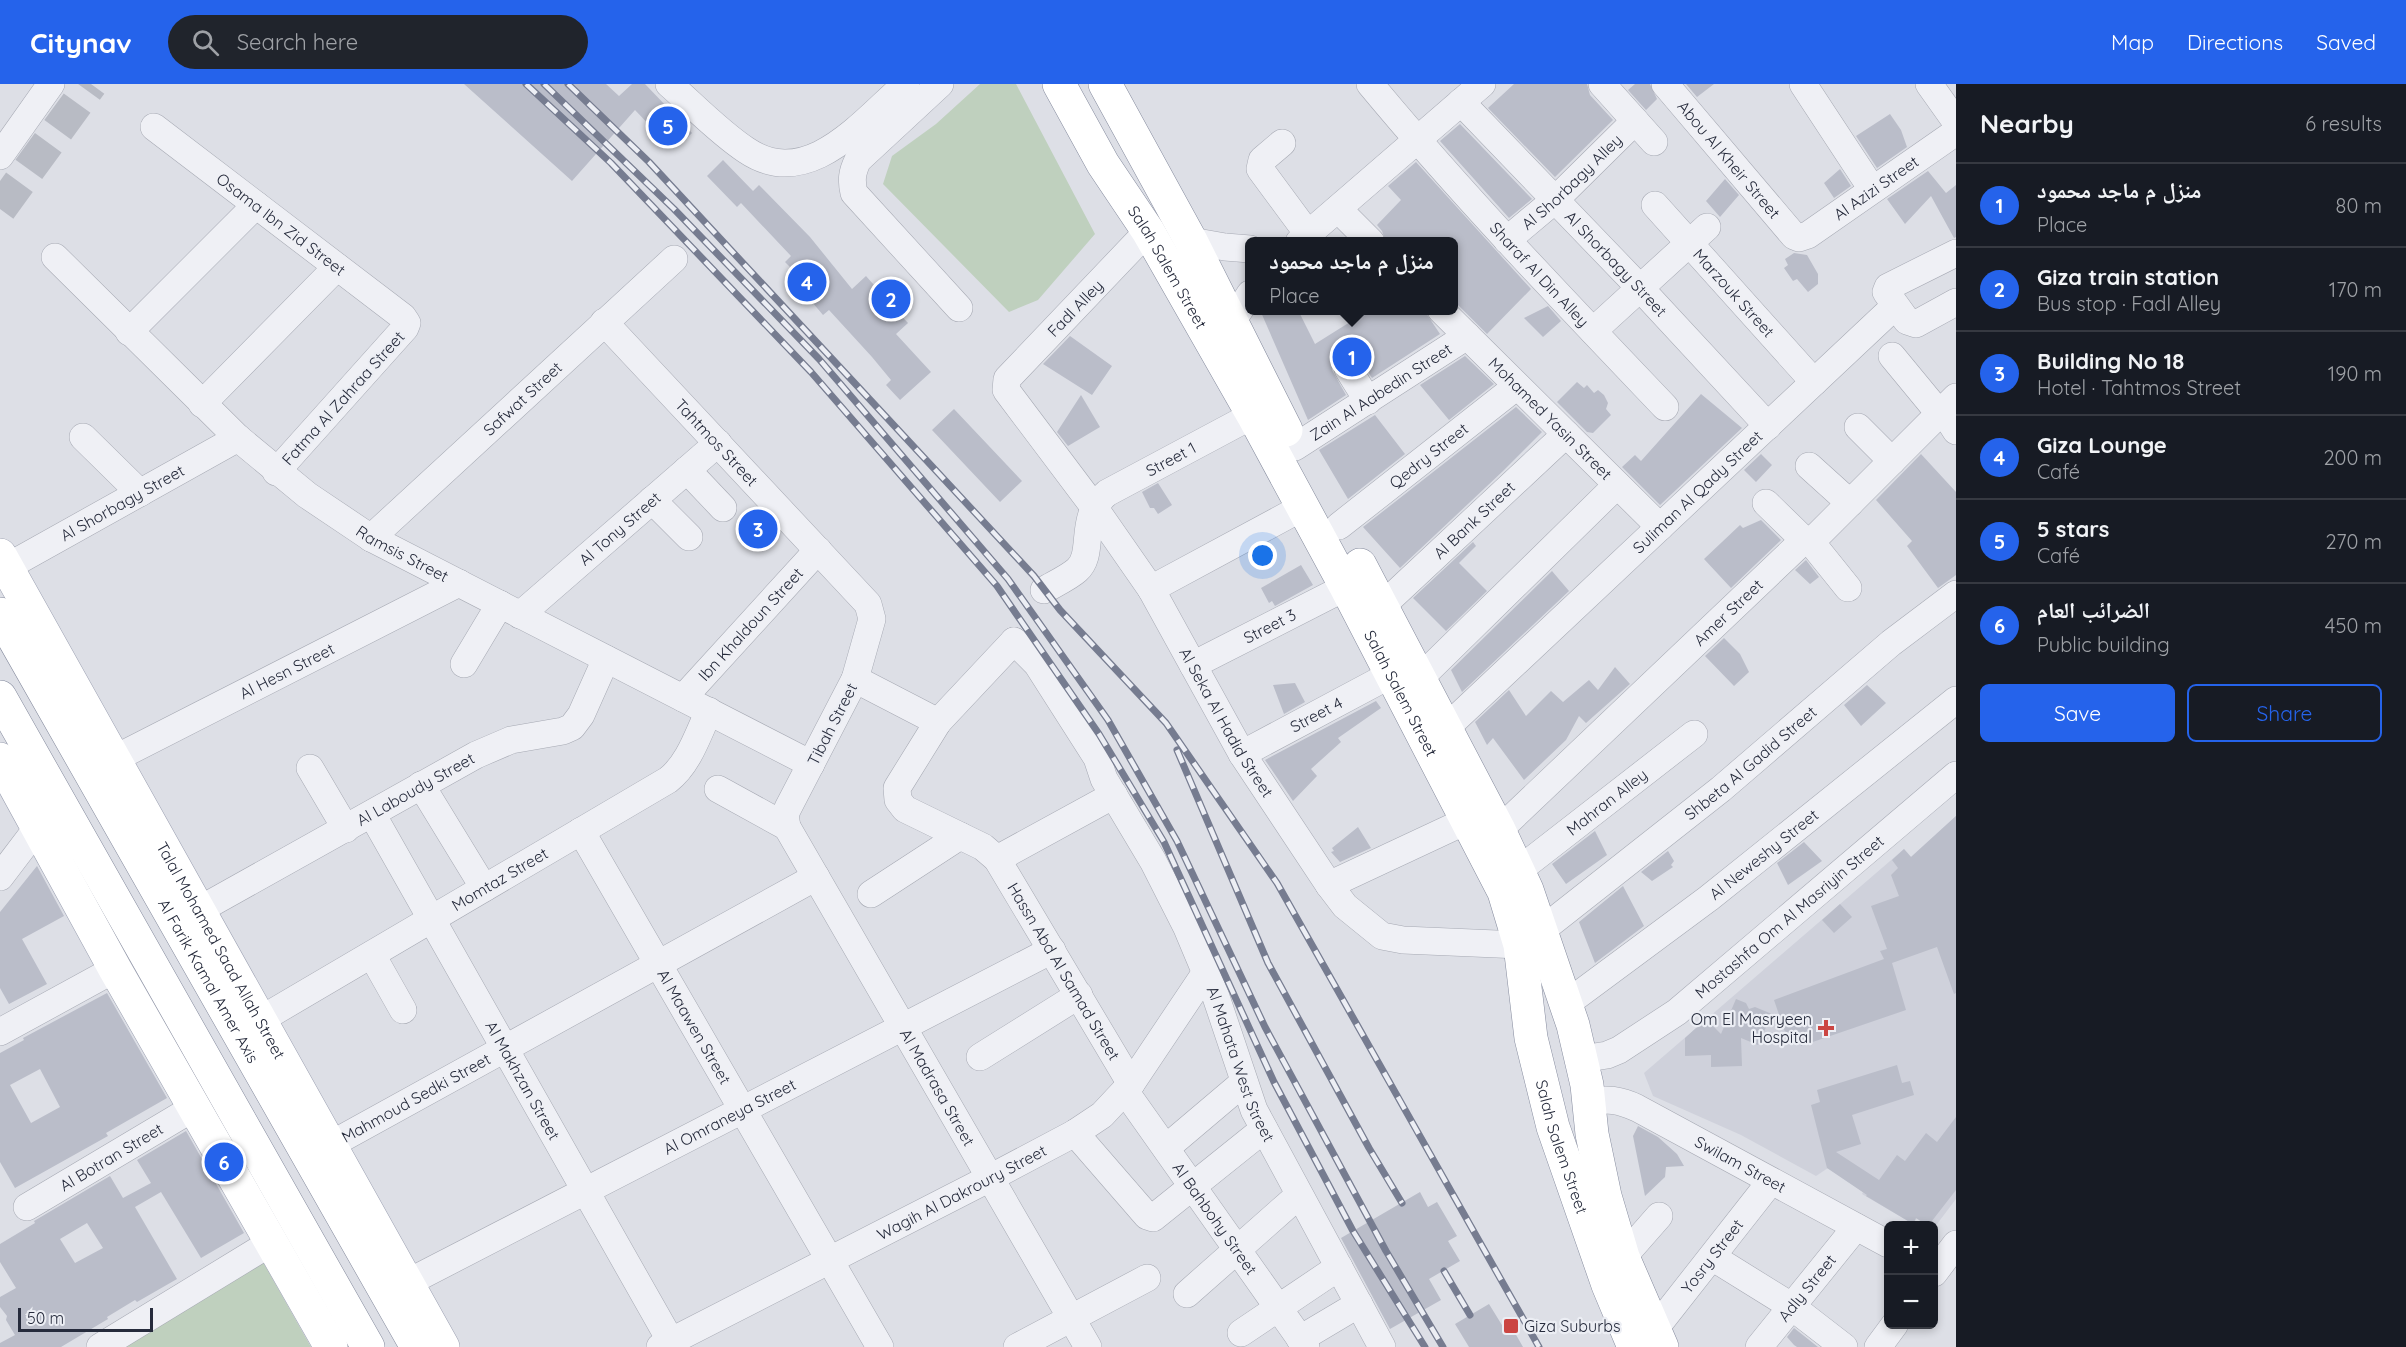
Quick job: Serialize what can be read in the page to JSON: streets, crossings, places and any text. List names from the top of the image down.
{
  "streets": {
    "main road": ["Salah Salem Street", "Talal Mohamed Saad Allah Street", "Al Farik Kamal Amer Axis"],
    "street": [
      "Abou Al Kheir Street",
      "Al Shorbagy Alley",
      "Al Azizi Street",
      "Osama Ibn Zid Street",
      "Al Shorbagy Street",
      "Sharaf Al Din Alley",
      "Marzouk Street",
      "Fadl Alley",
      "Zain Al Aabedin Street",
      "Fatma Al Zahraa Street",
      "Safwat Street",
      "Mohamed Yasin Street",
      "Tahtmos Street",
      "Qedry Street",
      "Street 1",
      "Suliman Al Qady Street",
      "Al Bank Street",
      "Al Tony Street",
      "Ramsis Street",
      "Amer Street",
      "Ibn Khaldoun Street",
      "Street 3",
      "Al Hesn Street",
      "Street 4",
      "Al Seka Al Hadid Street",
      "Tibah Street",
      "Shbeta Al Gadid Street",
      "Al Laboudy Street",
      "Mahran Alley",
      "Al Neweshy Street",
      "Momtaz Street",
      "Mostashfa Om Al Masriyin Street",
      "Hassn Abd Al Samad Street",
      "Al Maawen Street",
      "Al Mahata West Street",
      "Al Makhzan Street",
      "Al Madrasa Street",
      "Mahmoud Sedki Street",
      "Al Omraneya Street",
      "Al Botran Street",
      "Swilam Street",
      "Wagih Al Dakroury Street",
      "Al Bahbohy Street",
      "Yosry Street",
      "Adly Street"
    ]
  },
  "crossings": [
    ["Abou Al Kheir Street", "Al Azizi Street"],
    ["Al Shorbagy Alley", "Al Shorbagy Street"],
    ["Al Shorbagy Alley", "Sharaf Al Din Alley"],
    ["Osama Ibn Zid Street", "Fatma Al Zahraa Street"],
    ["Al Shorbagy Street", "Suliman Al Qady Street"],
    ["Al Shorbagy Street", "Ramsis Street"],
    ["Al Shorbagy Street", "Talal Mohamed Saad Allah Street"],
    ["Salah Salem Street", "Fadl Alley"],
    ["Salah Salem Street", "Zain Al Aabedin Street"],
    ["Salah Salem Street", "Qedry Street"],
    ["Salah Salem Street", "Street 1"],
    ["Salah Salem Street", "Suliman Al Qady Street"],
    ["Salah Salem Street", "Al Bank Street"],
    ["Salah Salem Street", "Amer Street"],
    ["Salah Salem Street", "Street 3"],
    ["Salah Salem Street", "Street 4"],
    ["Salah Salem Street", "Al Seka Al Hadid Street"],
    ["Salah Salem Street", "Shbeta Al Gadid Street"],
    ["Salah Salem Street", "Mahran Alley"],
    ["Salah Salem Street", "Al Neweshy Street"],
    ["Salah Salem Street", "Mostashfa Om Al Masriyin Street"],
    ["Salah Salem Street", "Swilam Street"],
    ["Salah Salem Street", "Yosry Street"],
    ["Marzouk Street", "Suliman Al Qady Street"],
    ["Fadl Alley", "Al Seka Al Hadid Street"],
    ["Zain Al Aabedin Street", "Mohamed Yasin Street"],
    ["Fatma Al Zahraa Street", "Ramsis Street"],
    ["Safwat Street", "Tahtmos Street"],
    ["Safwat Street", "Ramsis Street"],
    ["Mohamed Yasin Street", "Qedry Street"],
    ["Mohamed Yasin Street", "Suliman Al Qady Street"],
    ["Mohamed Yasin Street", "Al Bank Street"],
    ["Mohamed Yasin Street", "Street 4"],
    ["Tahtmos Street", "Al Tony Street"],
    ["Tahtmos Street", "Ibn Khaldoun Street"],
    ["Tahtmos Street", "Tibah Street"],
    ["Street 1", "Al Seka Al Hadid Street"],
    ["Al Tony Street", "Ramsis Street"],
    ["Ramsis Street", "Ibn Khaldoun Street"],
    ["Ramsis Street", "Al Hesn Street"],
    ["Ramsis Street", "Tibah Street"],
    ["Ramsis Street", "Al Laboudy Street"],
    ["Ramsis Street", "Momtaz Street"],
    ["Street 3", "Al Seka Al Hadid Street"],
    ["Al Hesn Street", "Talal Mohamed Saad Allah Street"],
    ["Street 4", "Al Seka Al Hadid Street"],
    ["Al Seka Al Hadid Street", "Shbeta Al Gadid Street"],
    ["Tibah Street", "Al Madrasa Street"],
    ["Al Laboudy Street", "Talal Mohamed Saad Allah Street"],
    ["Al Laboudy Street", "Al Makhzan Street"],
    ["Momtaz Street", "Talal Mohamed Saad Allah Street"],
    ["Momtaz Street", "Al Maawen Street"],
    ["Momtaz Street", "Al Makhzan Street"],
    ["Talal Mohamed Saad Allah Street", "Mahmoud Sedki Street"],
    ["Talal Mohamed Saad Allah Street", "Al Omraneya Street"],
    ["Hassn Abd Al Samad Street", "Al Omraneya Street"],
    ["Hassn Abd Al Samad Street", "Wagih Al Dakroury Street"],
    ["Hassn Abd Al Samad Street", "Al Bahbohy Street"],
    ["Al Maawen Street", "Mahmoud Sedki Street"],
    ["Al Maawen Street", "Al Omraneya Street"],
    ["Al Maawen Street", "Wagih Al Dakroury Street"],
    ["Al Mahata West Street", "Wagih Al Dakroury Street"],
    ["Al Makhzan Street", "Mahmoud Sedki Street"],
    ["Al Makhzan Street", "Al Omraneya Street"],
    ["Al Makhzan Street", "Wagih Al Dakroury Street"],
    ["Al Madrasa Street", "Mahmoud Sedki Street"],
    ["Al Madrasa Street", "Al Omraneya Street"],
    ["Al Madrasa Street", "Wagih Al Dakroury Street"],
    ["Swilam Street", "Yosry Street"],
    ["Swilam Street", "Adly Street"],
    ["Wagih Al Dakroury Street", "Al Bahbohy Street"]
  ],
  "places": {
    "health": ["Om El Masryeen Hospital"],
    "transit": ["Giza Suburbs"]
  },
  "scale_bar": "50 m",
  "page": {
    "header": "Citynav",
    "search": "Search here",
    "nav": ["Map", "Directions", "Saved"],
    "heading": ["Nearby", "6 results"],
    "pins": [
      "5",
      "4",
      "2",
      "1",
      "3",
      "6"
    ],
    "list": [
      {
        "mark": "1",
        "name": "منزل م ماجد محمود",
        "note": "Place",
        "value": "80 m"
      },
      {
        "mark": "2",
        "name": "Giza train station",
        "note": "Bus stop · Fadl Alley",
        "value": "170 m"
      },
      {
        "mark": "3",
        "name": "Building No 18",
        "note": "Hotel · Tahtmos Street",
        "value": "190 m"
      },
      {
        "mark": "4",
        "name": "Giza Lounge",
        "note": "Café",
        "value": "200 m"
      },
      {
        "mark": "5",
        "name": "5 stars",
        "note": "Café",
        "value": "270 m"
      },
      {
        "mark": "6",
        "name": "الضرائب العام",
        "note": "Public building",
        "value": "450 m"
      }
    ],
    "popup": ["منزل م ماجد محمود", "Place"],
    "buttons": ["Save", "Share"],
    "map_buttons": ["+", "−"],
    "scale": "50 m"
  }
}
